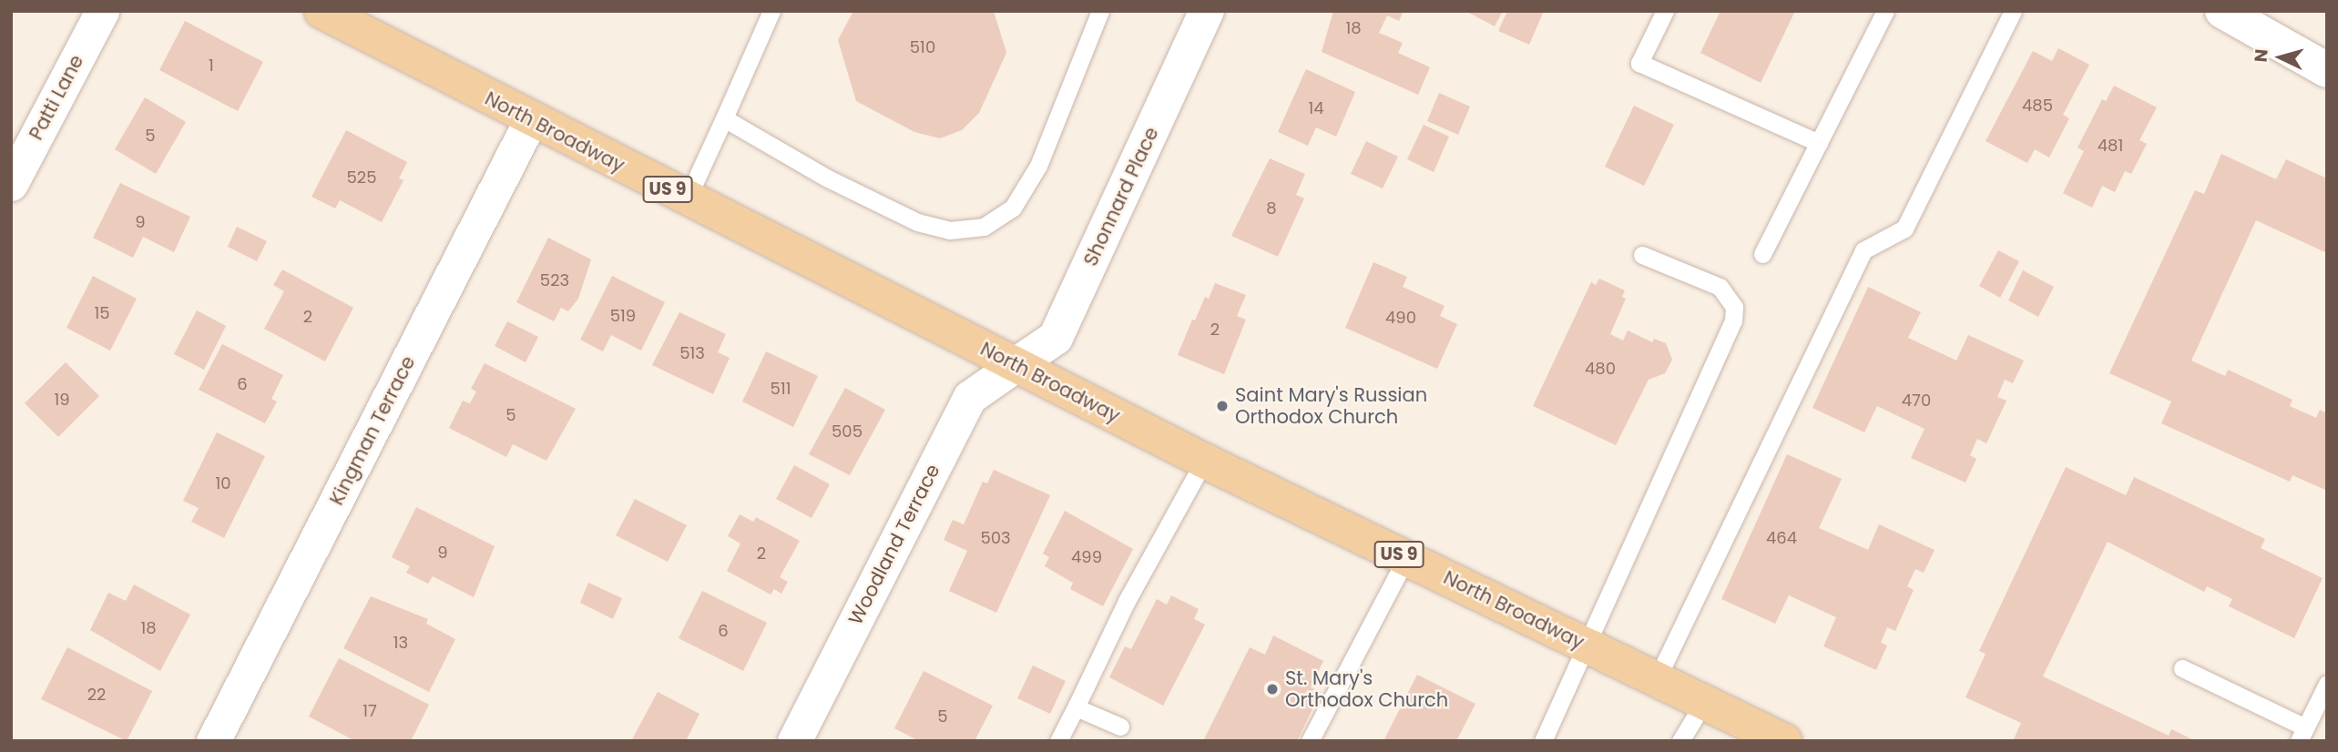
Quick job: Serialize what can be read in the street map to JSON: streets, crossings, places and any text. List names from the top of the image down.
{
  "streets": {
    "main road": ["North Broadway", "US 9"],
    "street": [
      "Patti Lane",
      "Shonnard Place",
      "Kingman Terrace",
      "Woodland Terrace"
    ]
  },
  "crossings": [
    ["North Broadway", "Shonnard Place"],
    ["North Broadway", "Kingman Terrace"],
    ["North Broadway", "Woodland Terrace"],
    ["Shonnard Place", "Woodland Terrace"]
  ],
  "places": ["Saint Mary's Russian Orthodox Church", "St. Mary's Orthodox Church"],
  "house_numbers": [
    "18",
    "510",
    "1",
    "485",
    "14",
    "5",
    "481",
    "525",
    "8",
    "9",
    "523",
    "15",
    "519",
    "2",
    "490",
    "2",
    "513",
    "480",
    "6",
    "511",
    "19",
    "470",
    "5",
    "505",
    "10",
    "503",
    "464",
    "9",
    "2",
    "499",
    "18",
    "6",
    "13",
    "22",
    "17",
    "5"
  ],
  "north": "left"
}
